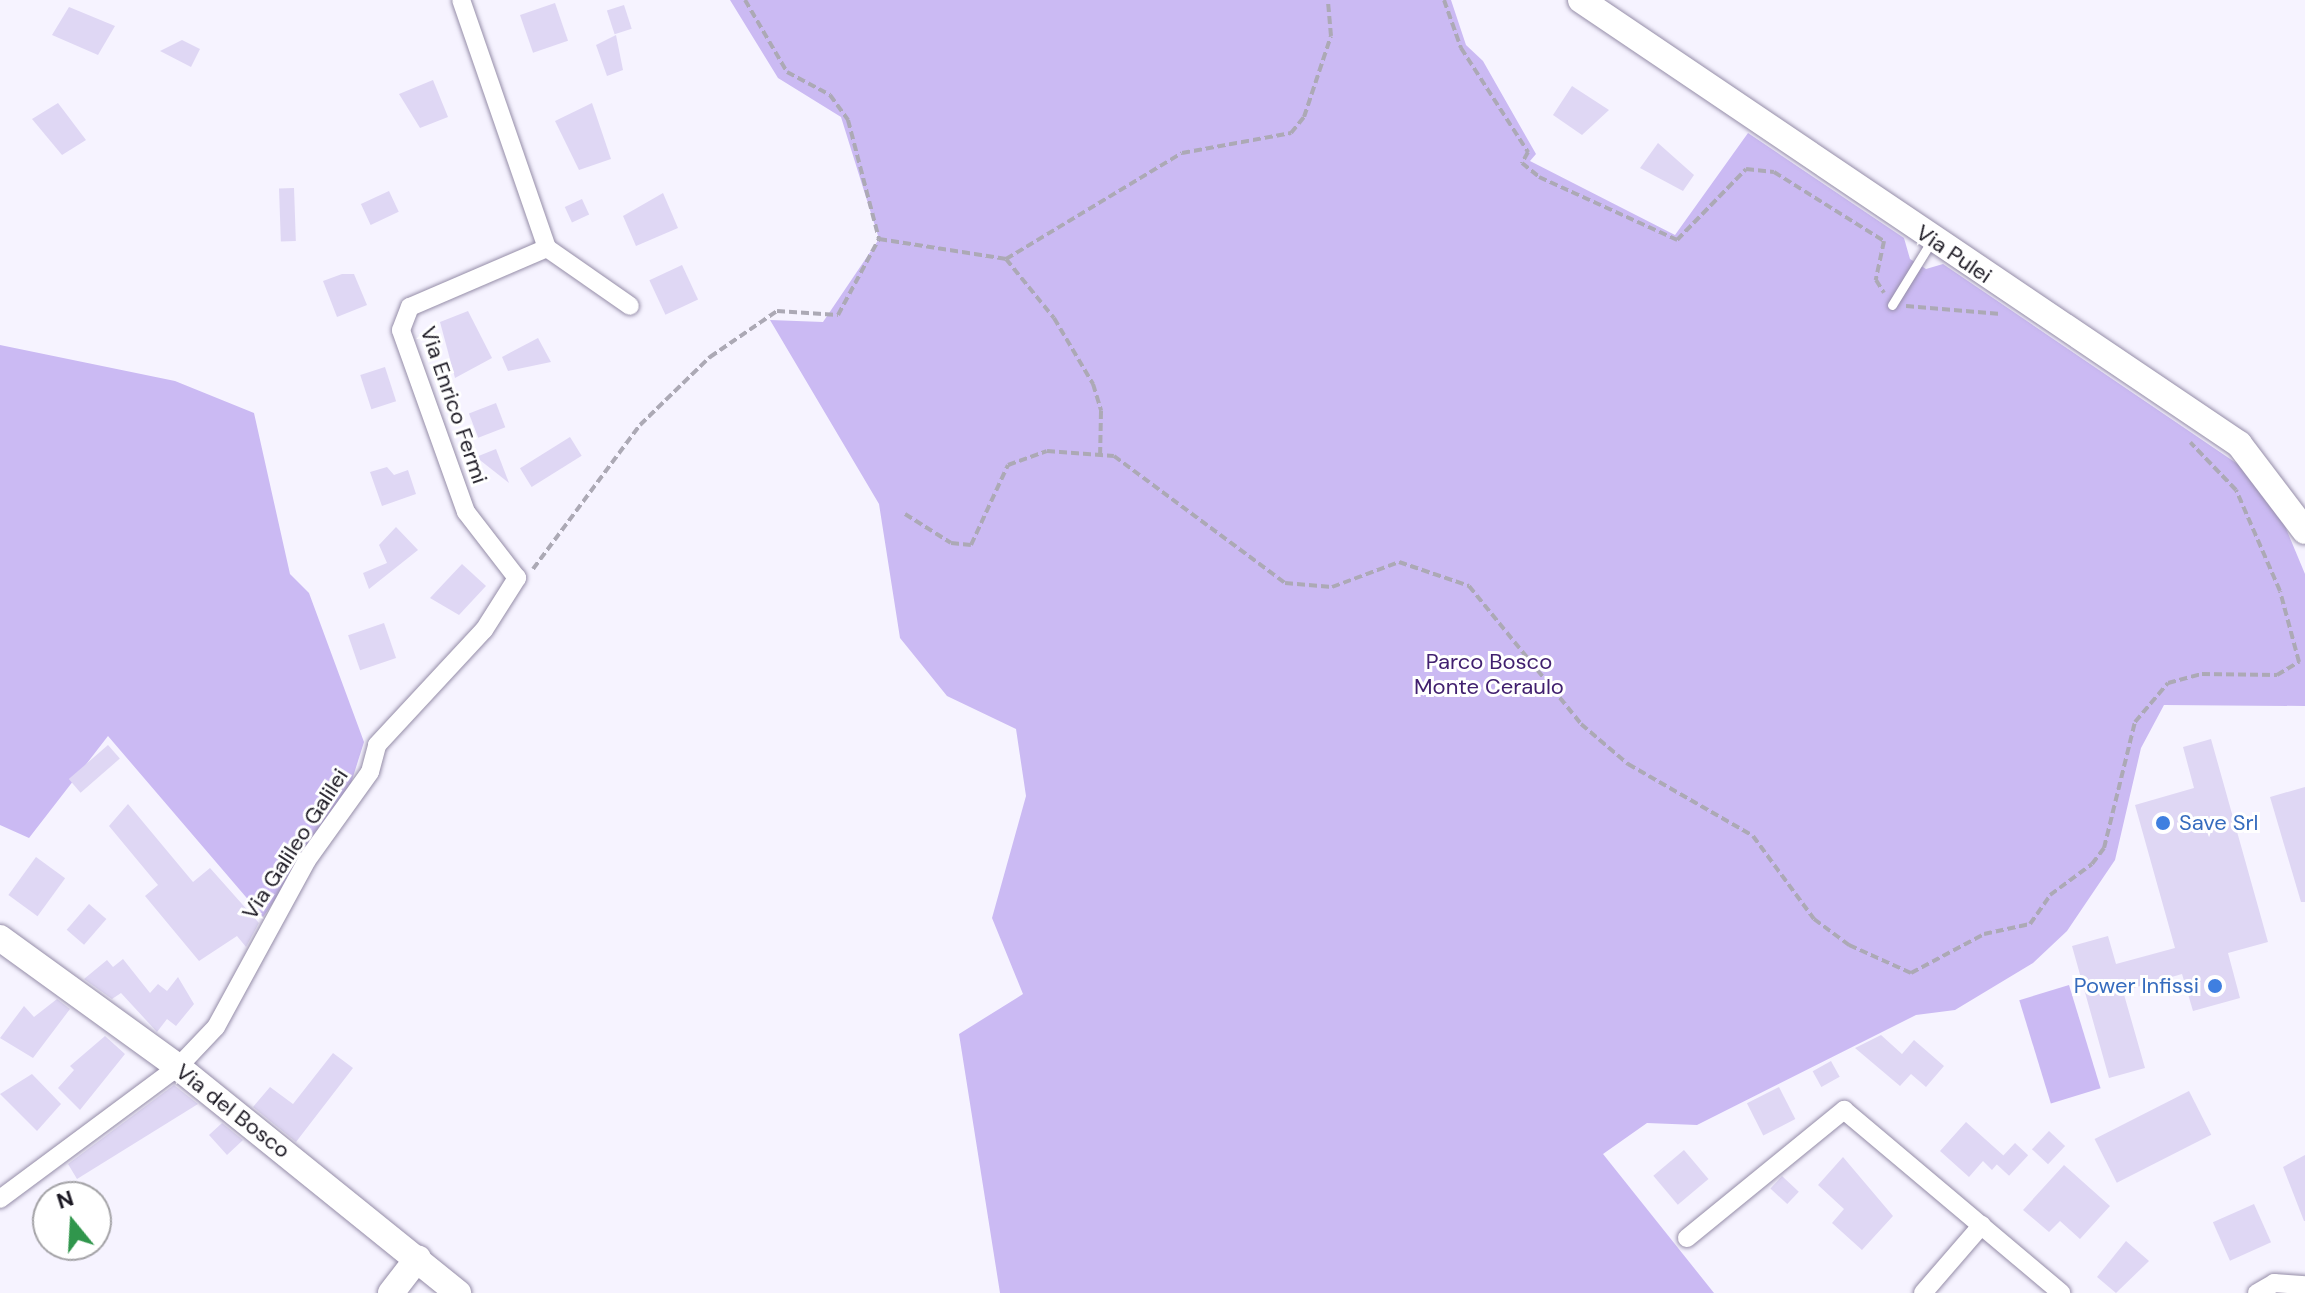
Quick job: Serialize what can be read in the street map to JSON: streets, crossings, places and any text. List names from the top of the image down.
{
  "streets": {
    "main road": ["Via Pulei", "Via del Bosco"],
    "street": ["Via Enrico Fermi", "Via Galileo Galilei"]
  },
  "crossings": [
    ["Via Enrico Fermi", "Via Galileo Galilei"],
    ["Via Galileo Galilei", "Via del Bosco"]
  ],
  "parks": ["Parco Bosco Monte Ceraulo"],
  "places": ["Save Srl", "Power Infissi"],
  "north": "top"
}
